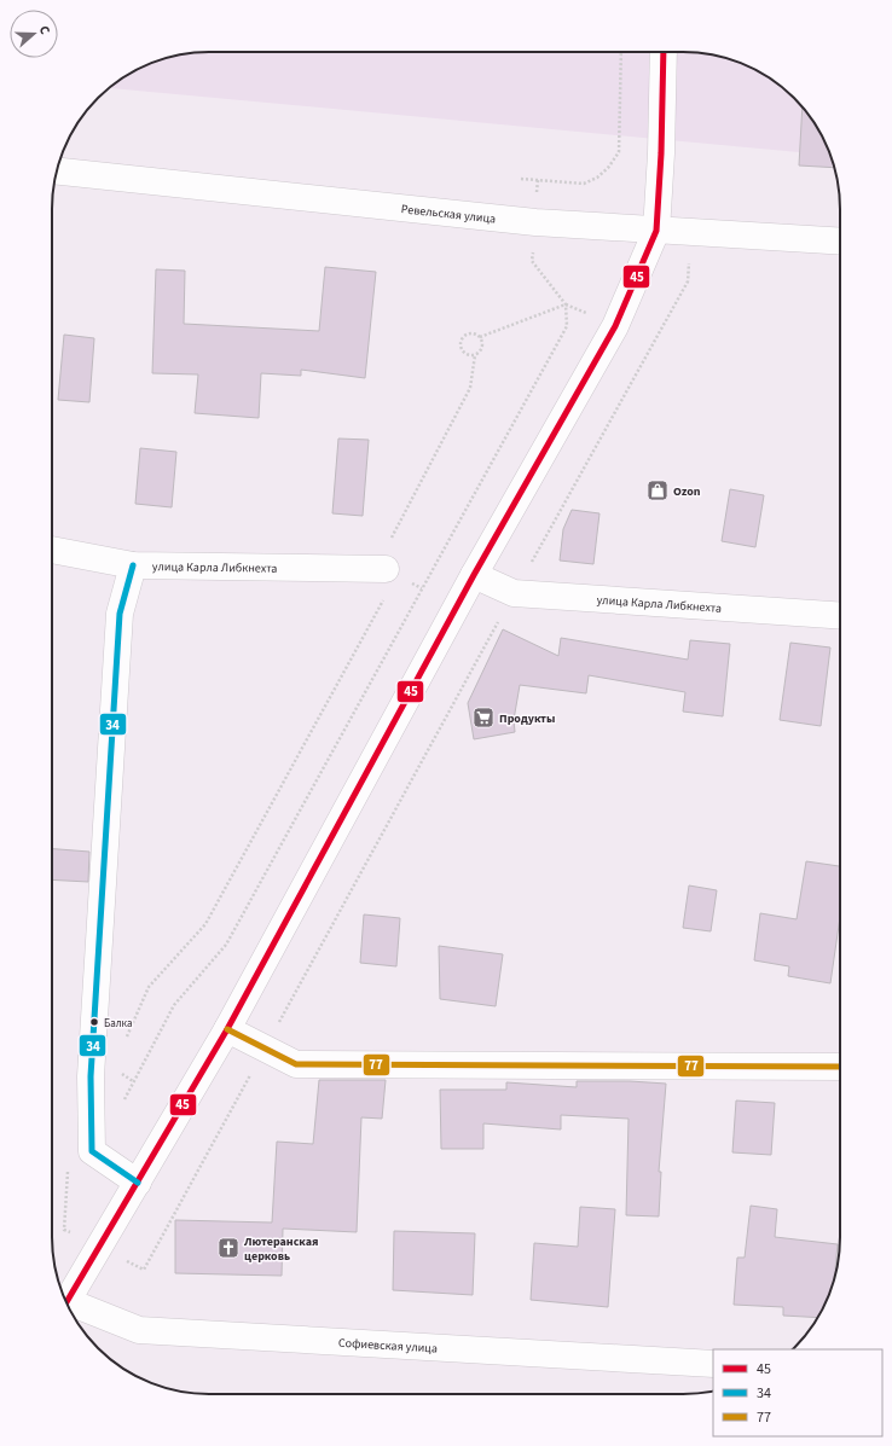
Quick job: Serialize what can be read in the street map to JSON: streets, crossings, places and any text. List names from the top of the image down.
{
  "streets": {
    "main road": ["Ревельская улица", "улица Карла Либкнехта", "Софиевская улица"]
  },
  "places": {
    "shop": ["Ozon"],
    "supermarket": ["Продукты"],
    "other": ["Балка"],
    "church": ["Лютеранская церковь"]
  },
  "lines": ["transit line 45", "transit line 34", "transit line 77"],
  "legend": ["45", "34", "77"],
  "north": "right"
}
